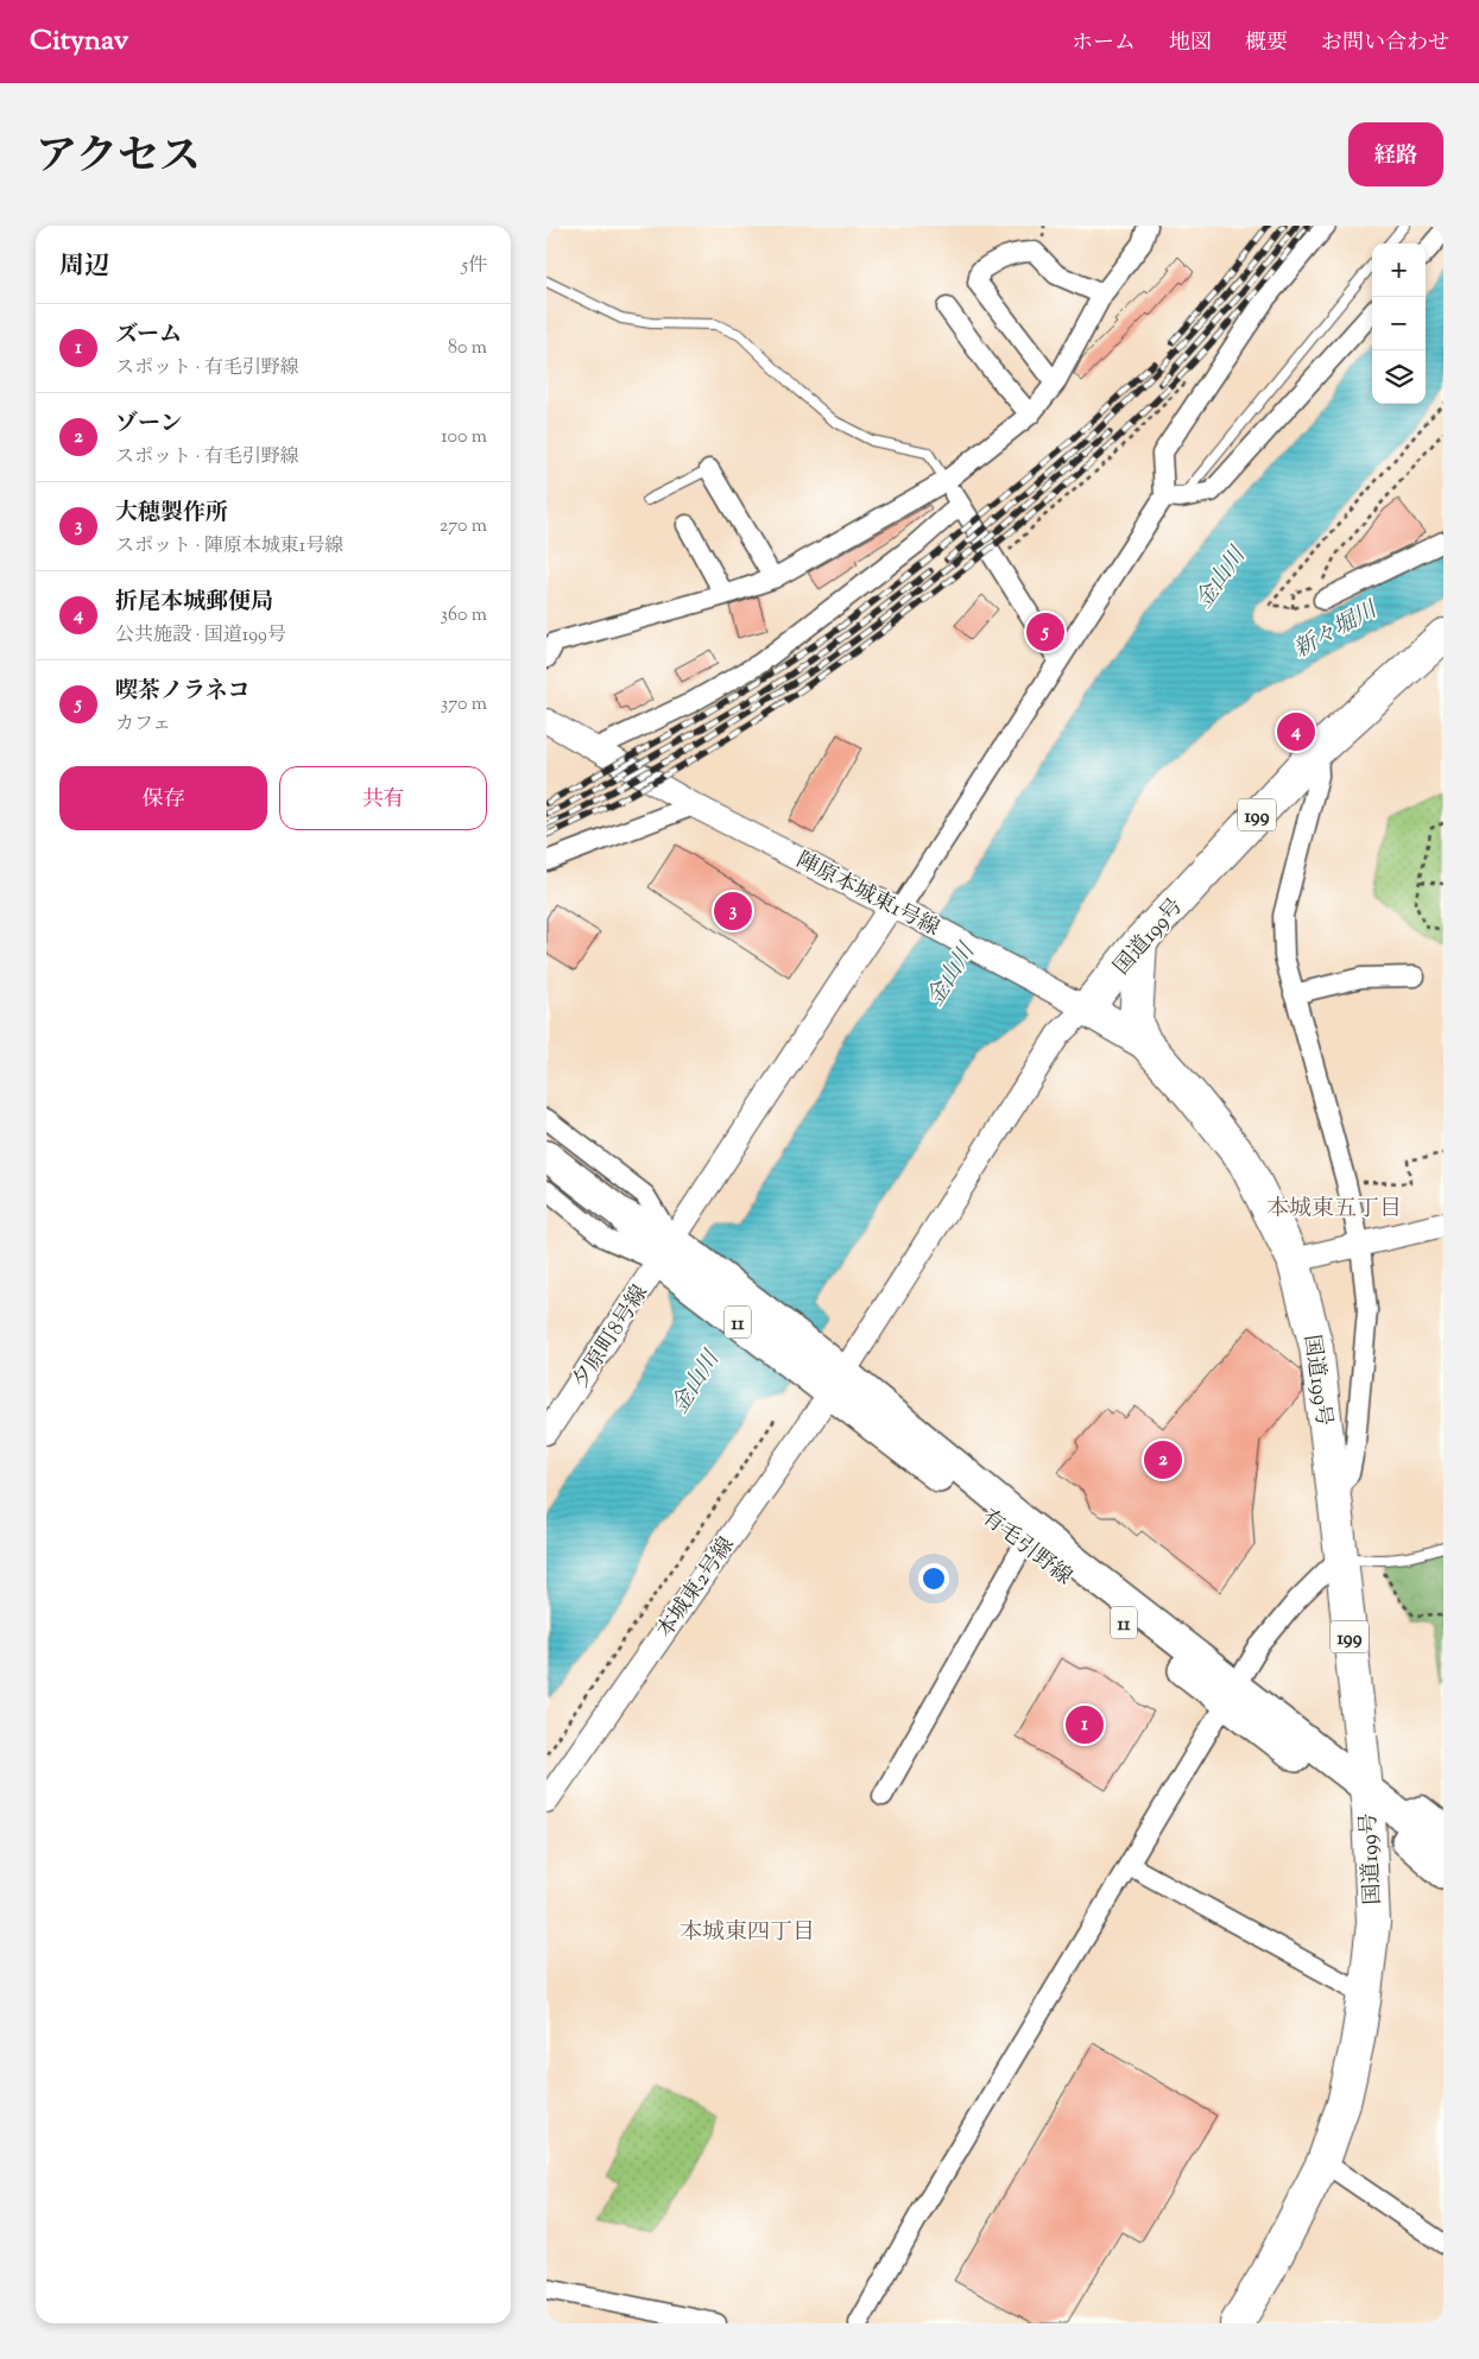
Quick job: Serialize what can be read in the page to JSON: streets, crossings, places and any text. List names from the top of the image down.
{
  "streets": {
    "highway": ["199", "国道199号"],
    "main road": ["11", "有毛引野線"],
    "street": ["陣原本城東1号線", "夕原町8号線", "本城東2号線"]
  },
  "crossings": [
    ["199", "国道199号"],
    ["陣原本城東1号線", "国道199号"],
    ["陣原本城東1号線", "夕原町8号線"],
    ["国道199号", "有毛引野線"],
    ["夕原町8号線", "有毛引野線"],
    ["有毛引野線", "本城東2号線"]
  ],
  "districts": ["本城東五丁目", "本城東四丁目"],
  "water": ["金山川", "新々堀川"],
  "page": {
    "header": "Citynav",
    "nav": [
      "ホーム",
      "地図",
      "概要",
      "お問い合わせ"
    ],
    "title": "アクセス",
    "buttons": [
      "経路",
      ["保存", "共有"]
    ],
    "heading": ["周辺", "5件"],
    "map_buttons": ["+", "−"],
    "list": [
      {
        "mark": "1",
        "name": "ズーム",
        "note": "スポット · 有毛引野線",
        "value": "80 m"
      },
      {
        "mark": "2",
        "name": "ゾーン",
        "note": "スポット · 有毛引野線",
        "value": "100 m"
      },
      {
        "mark": "3",
        "name": "大穂製作所",
        "note": "スポット · 陣原本城東1号線",
        "value": "270 m"
      },
      {
        "mark": "4",
        "name": "折尾本城郵便局",
        "note": "公共施設 · 国道199号",
        "value": "360 m"
      },
      {
        "mark": "5",
        "name": "喫茶ノラネコ",
        "note": "カフェ",
        "value": "370 m"
      }
    ],
    "pins": [
      "5",
      "4",
      "3",
      "2",
      "1"
    ]
  }
}
